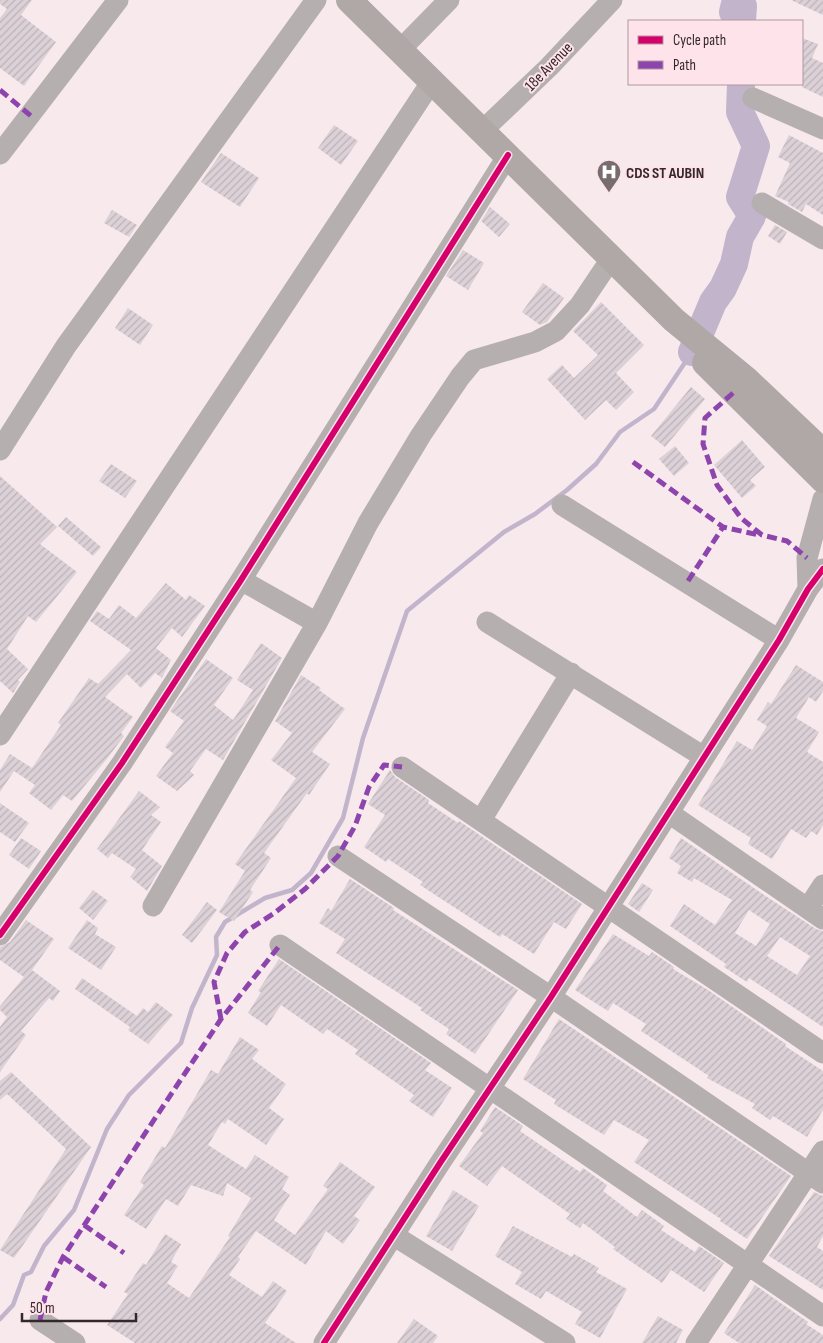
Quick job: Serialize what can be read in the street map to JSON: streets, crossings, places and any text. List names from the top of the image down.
{
  "streets": {
    "street": ["18e Avenue"]
  },
  "places": {
    "hospital": ["CDS ST AUBIN"]
  },
  "legend": ["Cycle path", "Path"],
  "scale_bar": "50 m"
}
